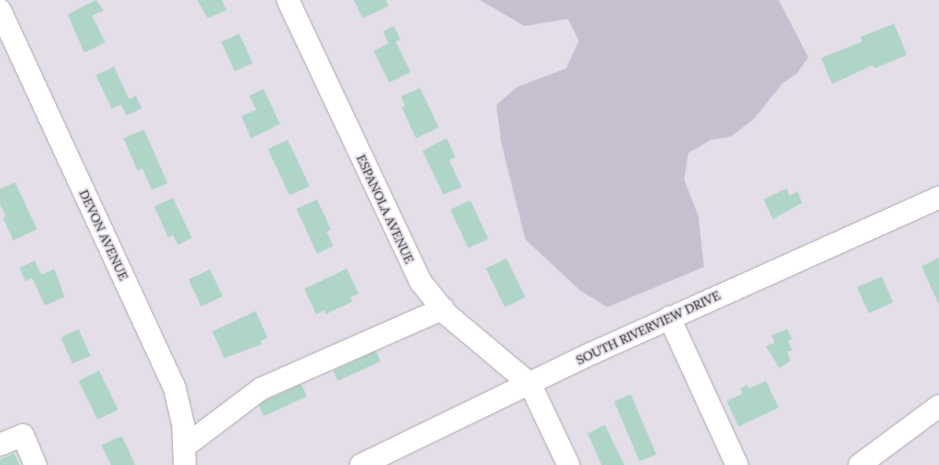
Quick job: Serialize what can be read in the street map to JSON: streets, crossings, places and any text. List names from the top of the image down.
{
  "streets": {
    "street": ["ESPANOLA AVENUE", "DEVON AVENUE", "SOUTH RIVERVIEW DRIVE"]
  },
  "crossings": [
    ["ESPANOLA AVENUE", "SOUTH RIVERVIEW DRIVE"]
  ]
}
